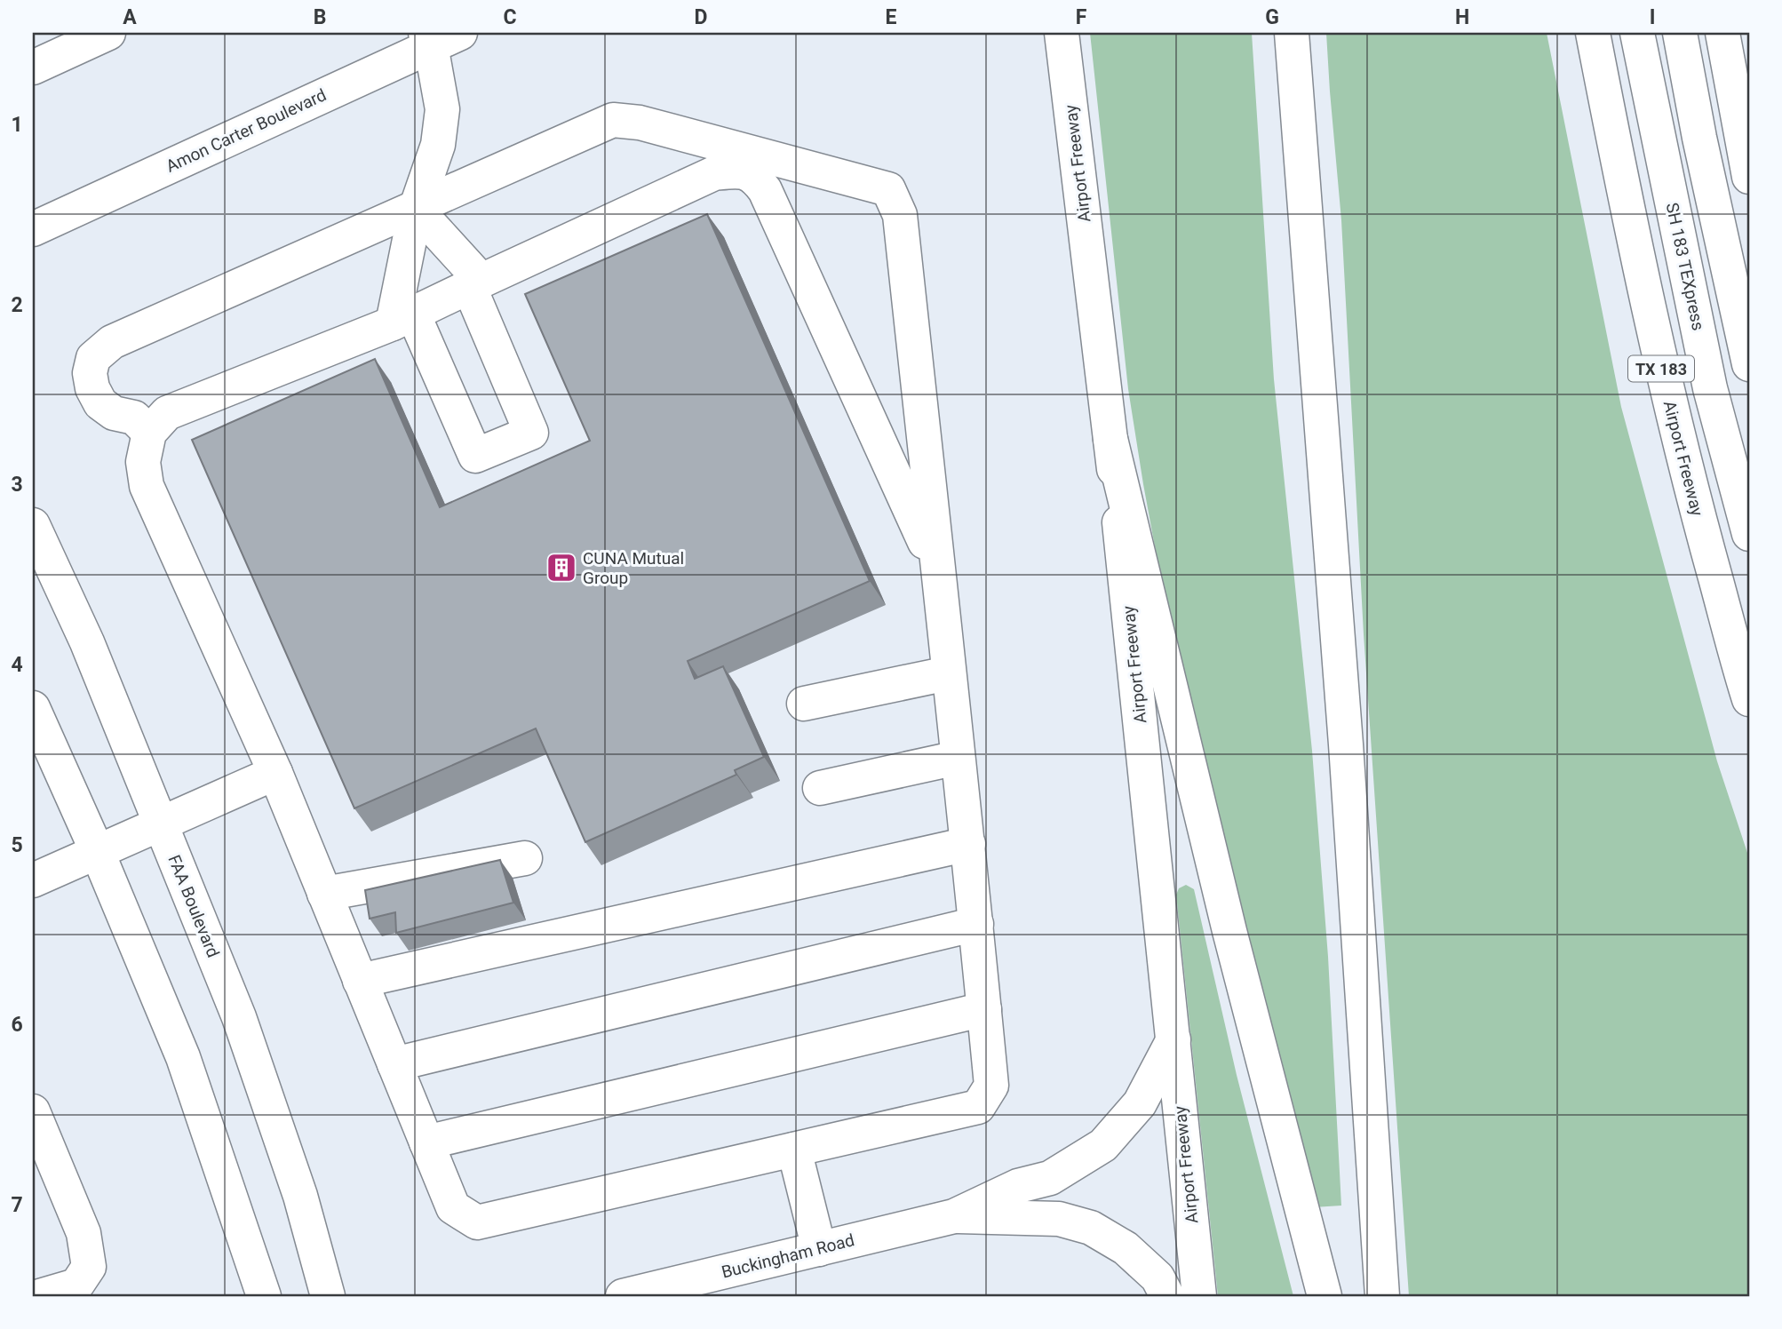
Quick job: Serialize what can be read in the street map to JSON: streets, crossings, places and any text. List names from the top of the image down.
{
  "streets": {
    "main road": [
      "Amon Carter Boulevard",
      "Airport Freeway",
      "SH 183 TEXpress",
      "TX 183",
      "FAA Boulevard",
      "Buckingham Road"
    ]
  },
  "crossings": [
    ["Airport Freeway", "Buckingham Road"]
  ],
  "places": {
    "building": ["CUNA Mutual Group"]
  },
  "grid": {
    "columns": [
      "A",
      "B",
      "C",
      "D",
      "E",
      "F",
      "G",
      "H",
      "I"
    ],
    "rows": [
      "1",
      "2",
      "3",
      "4",
      "5",
      "6",
      "7"
    ]
  }
}
